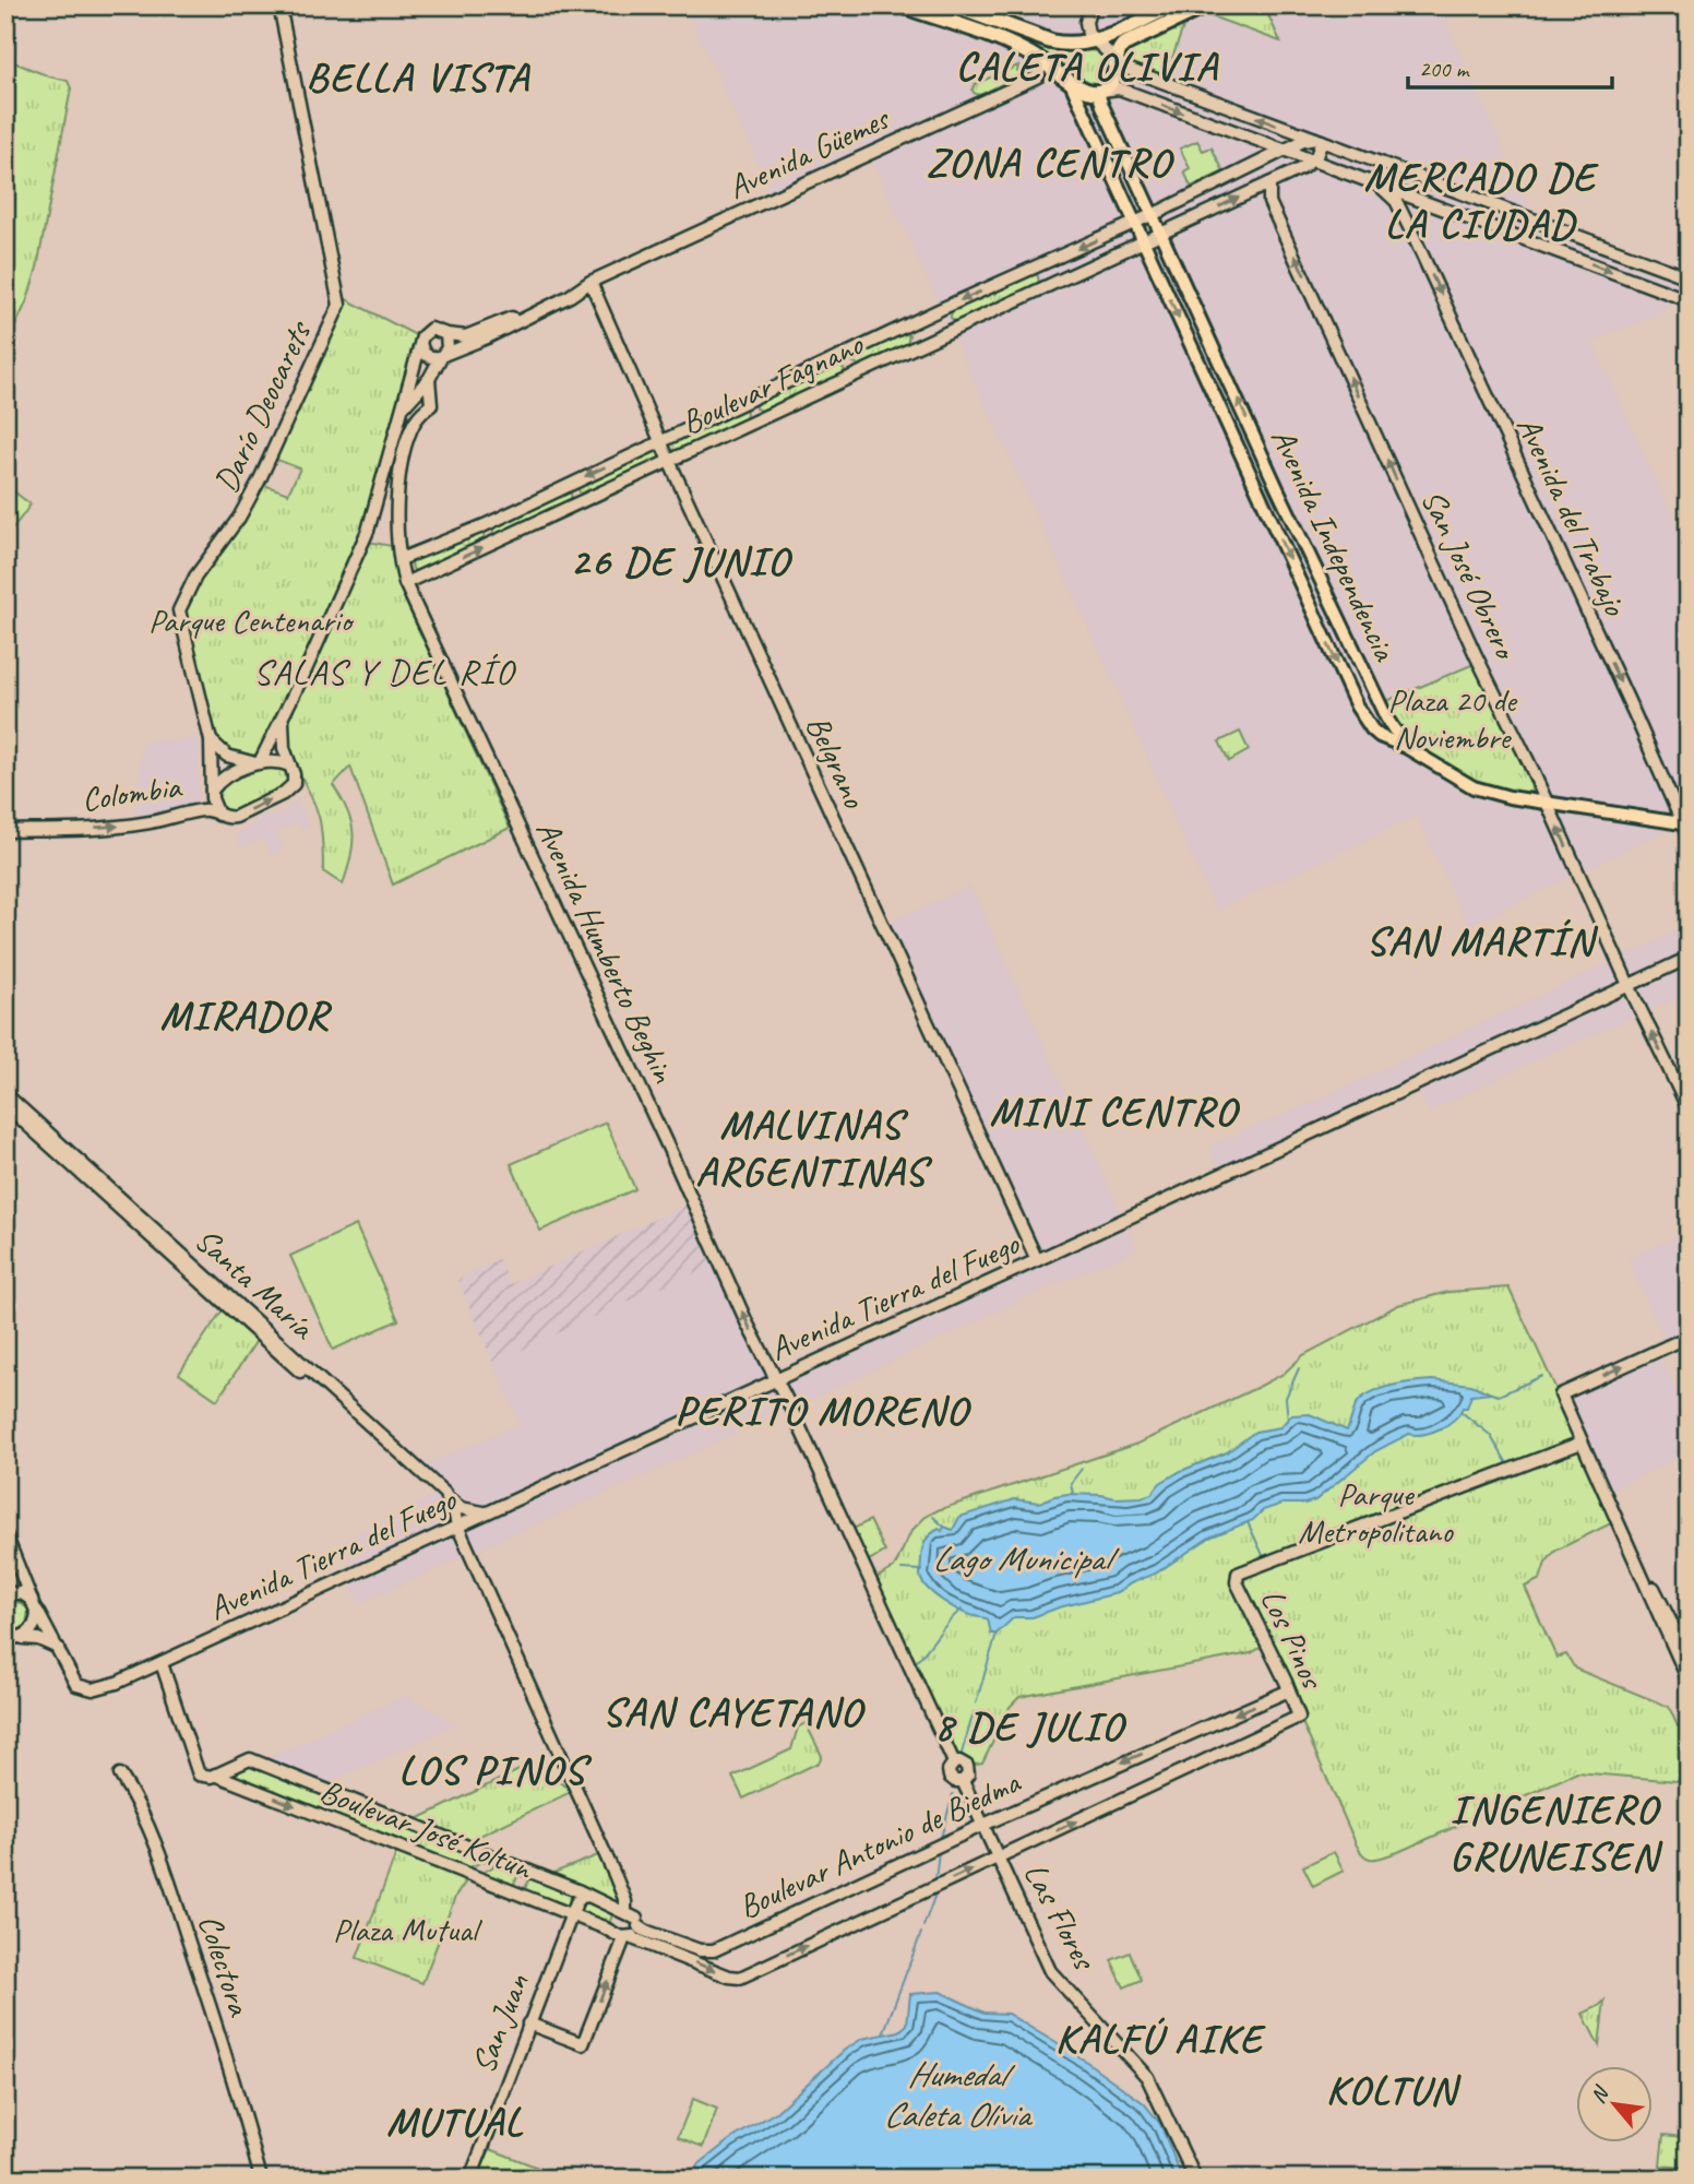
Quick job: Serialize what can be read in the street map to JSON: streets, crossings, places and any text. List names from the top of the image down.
{
  "streets": {
    "main road": ["Avenida Independencia"],
    "street": [
      "Avenida Güemes",
      "Boulevar Fagnano",
      "Darío Deocarets",
      "Avenida del Trabajo",
      "San José Obrero",
      "Belgrano",
      "Colombia",
      "Avenida Humberto Beghin",
      "Santa María",
      "Avenida Tierra del Fuego",
      "Los Pinos",
      "Boulevar José Koltun",
      "Boulevar Antonio de Biedma",
      "Las Flores",
      "Colectora",
      "San Juan"
    ]
  },
  "crossings": [
    ["Avenida Güemes", "Belgrano"],
    ["Boulevar Fagnano", "Avenida Independencia"],
    ["Boulevar Fagnano", "San José Obrero"],
    ["Boulevar Fagnano", "Belgrano"],
    ["Boulevar Fagnano", "Avenida Humberto Beghin"],
    ["Darío Deocarets", "Colombia"],
    ["San José Obrero", "Avenida Tierra del Fuego"],
    ["Belgrano", "Avenida Tierra del Fuego"],
    ["Avenida Humberto Beghin", "Avenida Tierra del Fuego"],
    ["Avenida Humberto Beghin", "Boulevar Antonio de Biedma"],
    ["Avenida Humberto Beghin", "Las Flores"],
    ["Santa María", "Avenida Tierra del Fuego"],
    ["Santa María", "Boulevar José Koltun"],
    ["Los Pinos", "Boulevar Antonio de Biedma"],
    ["Boulevar José Koltun", "Boulevar Antonio de Biedma"],
    ["Boulevar José Koltun", "San Juan"],
    ["Boulevar Antonio de Biedma", "Las Flores"]
  ],
  "one_way": [
    "Avenida del Trabajo",
    "San José Obrero",
    "Colombia",
    "Avenida Humberto Beghin"
  ],
  "districts": [
    "CALETA OLIVIA",
    "BELLA VISTA",
    "ZONA CENTRO",
    "MERCADO DE LA CIUDAD",
    "26 DE JUNIO",
    "SALAS Y DEL RÍO",
    "SAN MARTÍN",
    "MIRADOR",
    "MINI CENTRO",
    "MALVINAS ARGENTINAS",
    "PERITO MORENO",
    "SAN CAYETANO",
    "8 DE JULIO",
    "LOS PINOS",
    "INGENIERO GRUNEISEN",
    "KALFÚ AIKE",
    "KOLTUN",
    "MUTUAL"
  ],
  "water": ["Lago Municipal", "Humedal Caleta Olivia"],
  "parks": [
    "Parque Centenario",
    "Plaza 20 de Noviembre",
    "Parque Metropolitano",
    "Plaza Mutual"
  ],
  "scale_bar": "200 m",
  "north": "top left"
}
